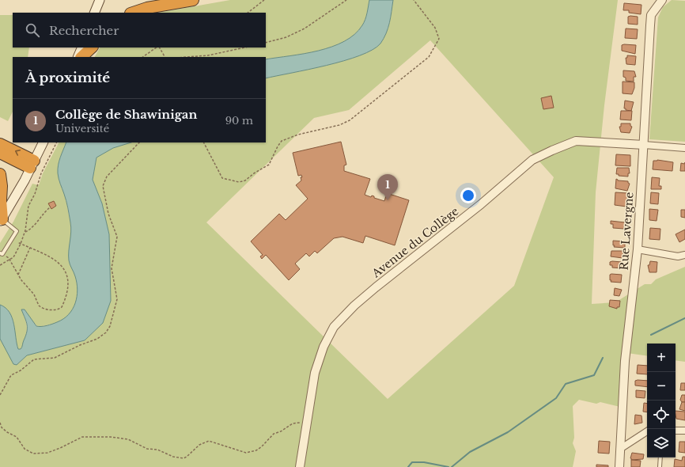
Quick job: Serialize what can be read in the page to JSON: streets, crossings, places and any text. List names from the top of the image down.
{
  "streets": {
    "street": ["Rue Lavergne", "Avenue du Collège"]
  },
  "crossings": [
    ["Rue Lavergne", "Avenue du Collège"]
  ],
  "page": {
    "search": "Rechercher",
    "heading": "À proximité",
    "list": [
      {
        "mark": "1",
        "name": "Collège de Shawinigan",
        "note": "Université",
        "value": "90 m"
      }
    ],
    "pins": "1",
    "map_buttons": ["+", "−"]
  }
}
